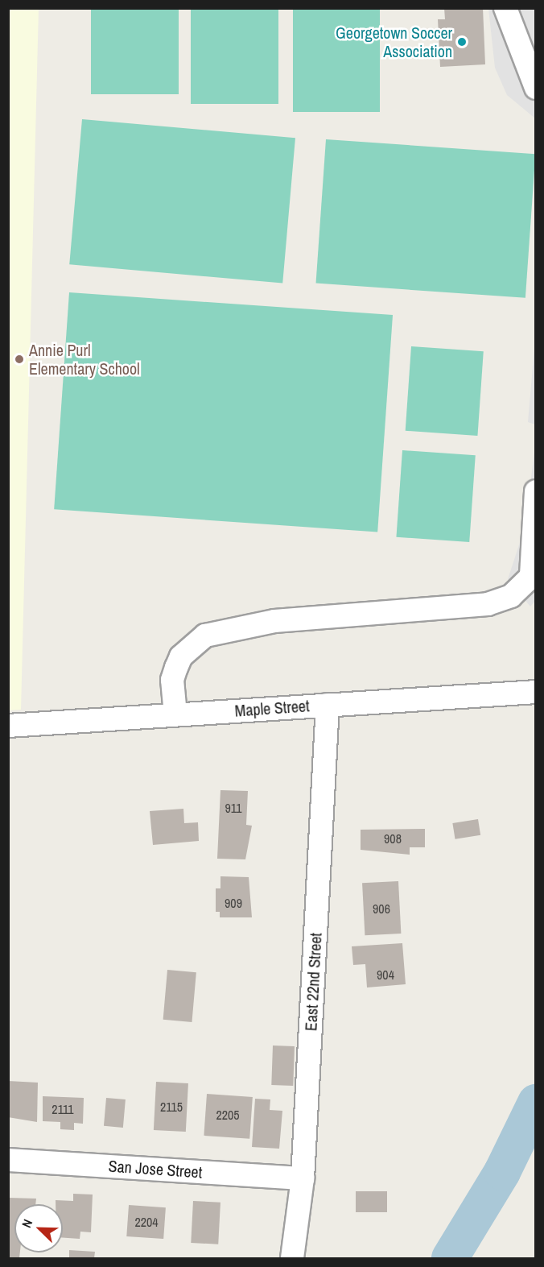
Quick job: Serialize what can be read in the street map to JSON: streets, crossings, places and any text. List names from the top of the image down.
{
  "streets": {
    "street": ["Maple Street", "East 22nd Street", "San Jose Street"]
  },
  "crossings": [
    ["Maple Street", "East 22nd Street"],
    ["East 22nd Street", "San Jose Street"]
  ],
  "places": ["Georgetown Soccer Association", "Annie Purl Elementary School"],
  "house_numbers": [
    "911",
    "908",
    "909",
    "906",
    "904",
    "2115",
    "2111",
    "2205",
    "2204"
  ],
  "north": "top left"
}
